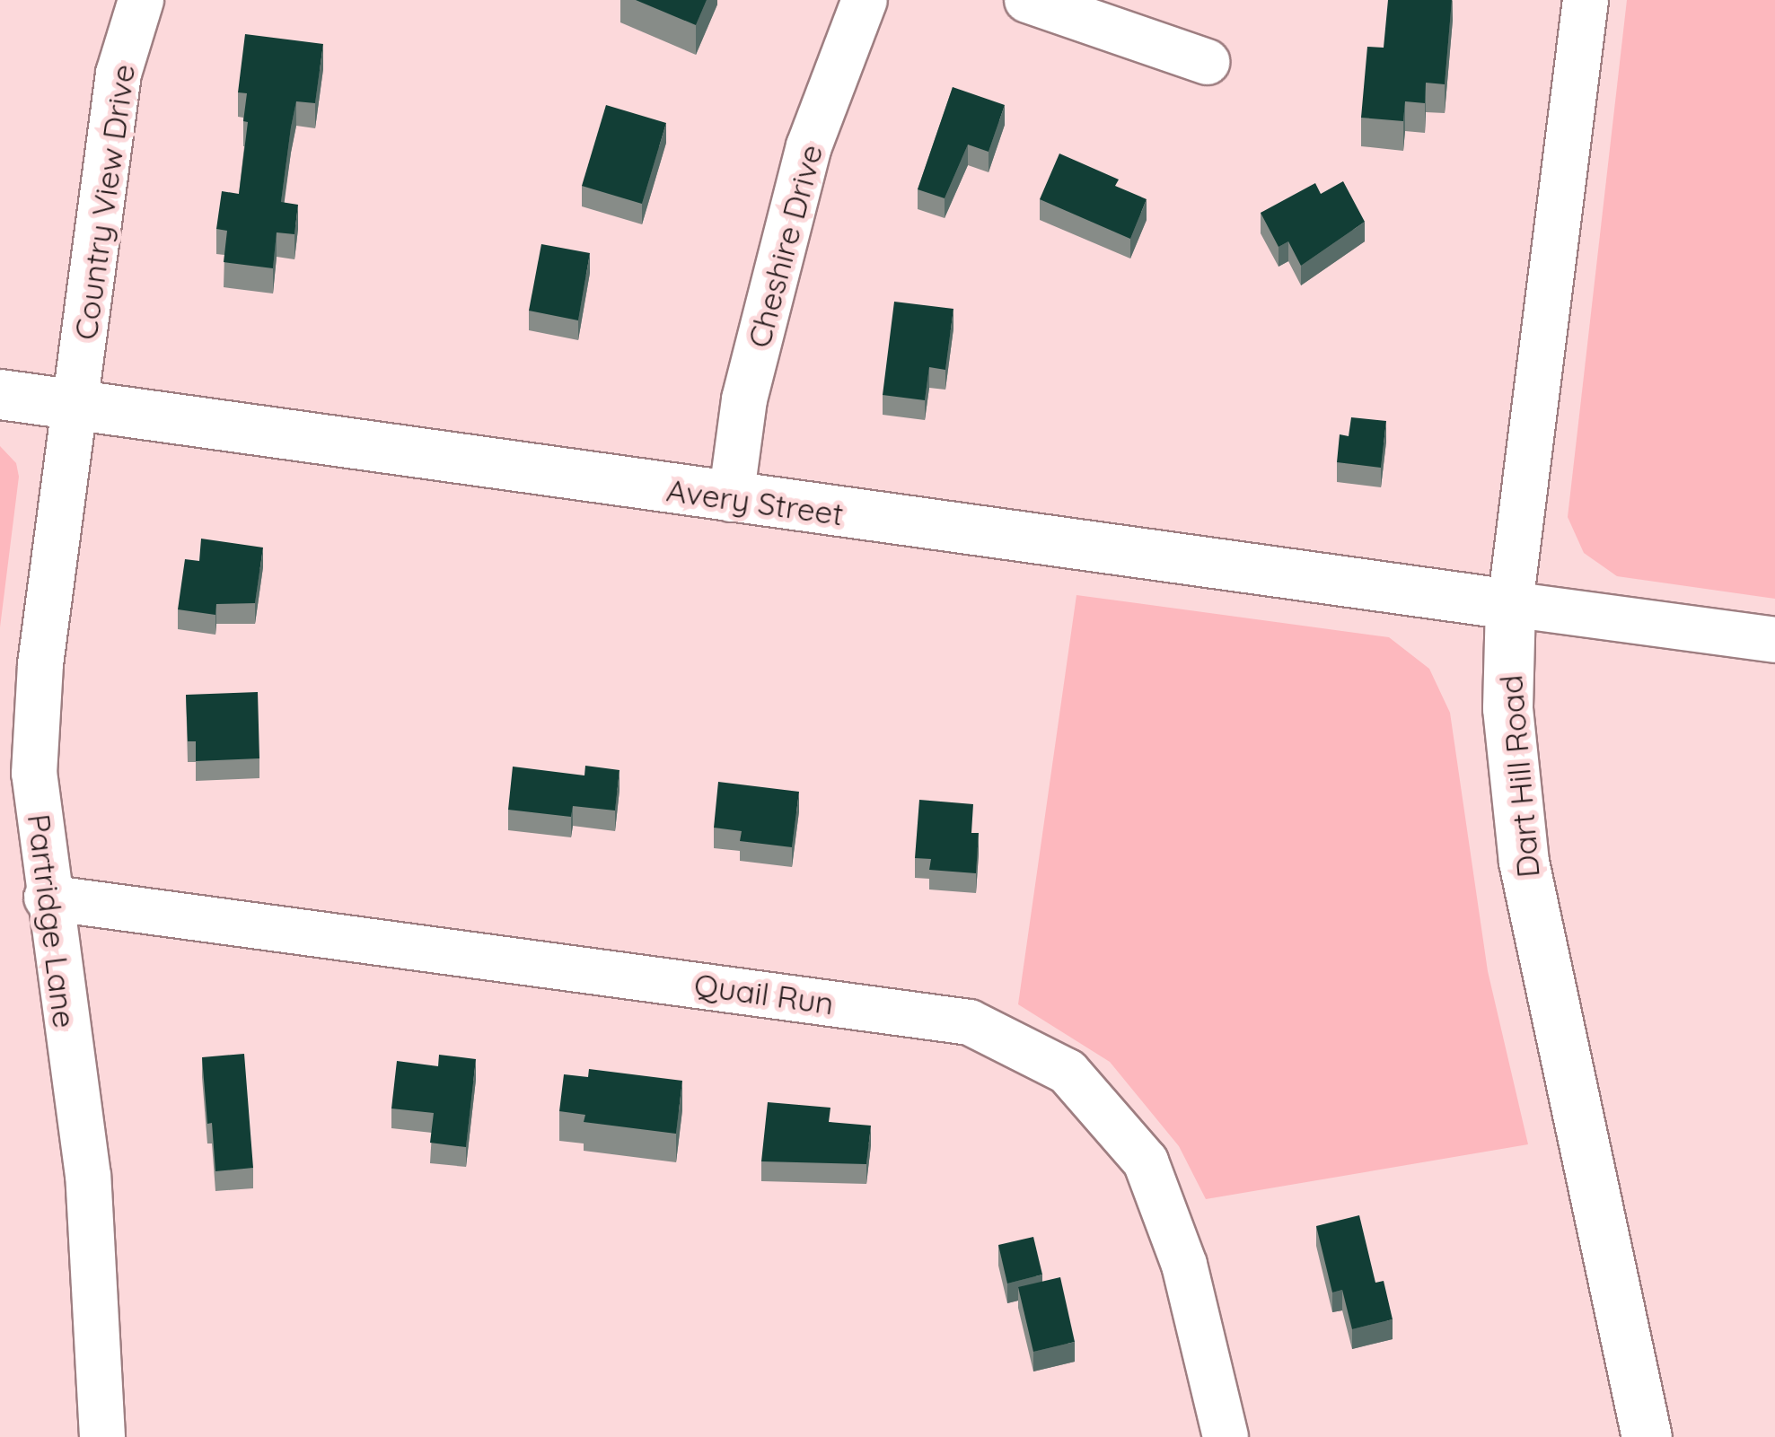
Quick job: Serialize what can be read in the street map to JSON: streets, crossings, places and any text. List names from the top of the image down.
{
  "streets": {
    "main road": ["Avery Street", "Dart Hill Road"],
    "street": [
      "Country View Drive",
      "Cheshire Drive",
      "Partridge Lane",
      "Quail Run"
    ]
  },
  "crossings": [
    ["Country View Drive", "Avery Street"],
    ["Country View Drive", "Partridge Lane"],
    ["Cheshire Drive", "Avery Street"],
    ["Avery Street", "Dart Hill Road"],
    ["Avery Street", "Partridge Lane"],
    ["Partridge Lane", "Quail Run"]
  ]
}
